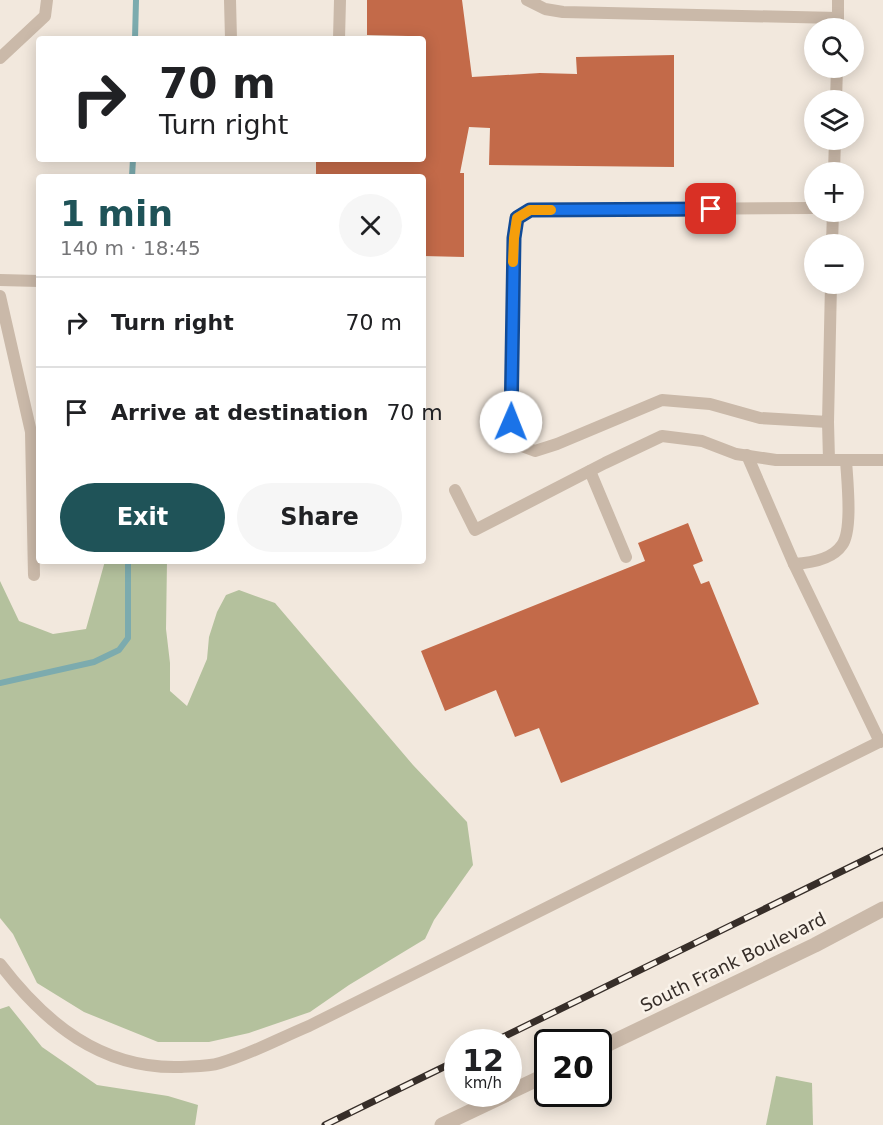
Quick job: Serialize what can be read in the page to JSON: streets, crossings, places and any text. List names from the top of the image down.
{
  "streets": {
    "street": ["South Frank Boulevard"]
  },
  "page": {
    "map_buttons": ["+", "−"],
    "turn": ["70 m", "Turn right"],
    "heading": ["1 min", "140 m · 18:45"],
    "list": [
      {
        "name": "Turn right",
        "value": "70 m"
      },
      {
        "name": "Arrive at destination",
        "value": "70 m"
      }
    ],
    "buttons": ["Exit", "Share"],
    "speed": "12 km/h",
    "limit": "20"
  }
}
